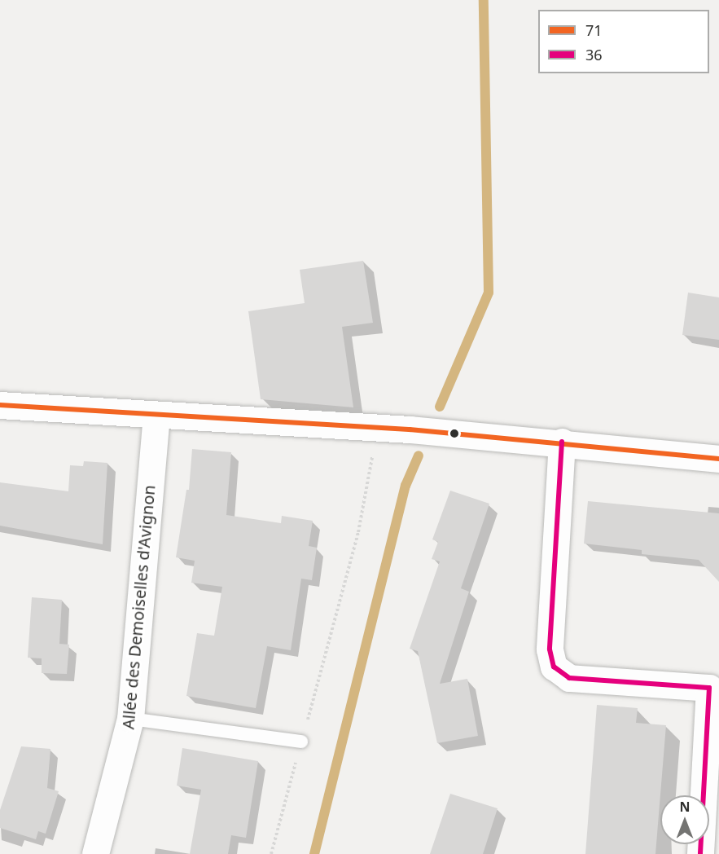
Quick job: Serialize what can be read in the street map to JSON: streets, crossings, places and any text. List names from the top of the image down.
{
  "streets": {
    "street": ["Allée des Demoiselles d'Avignon"]
  },
  "lines": ["transit line 71", "transit line 36"],
  "legend": ["71", "36"],
  "north": "top"
}
